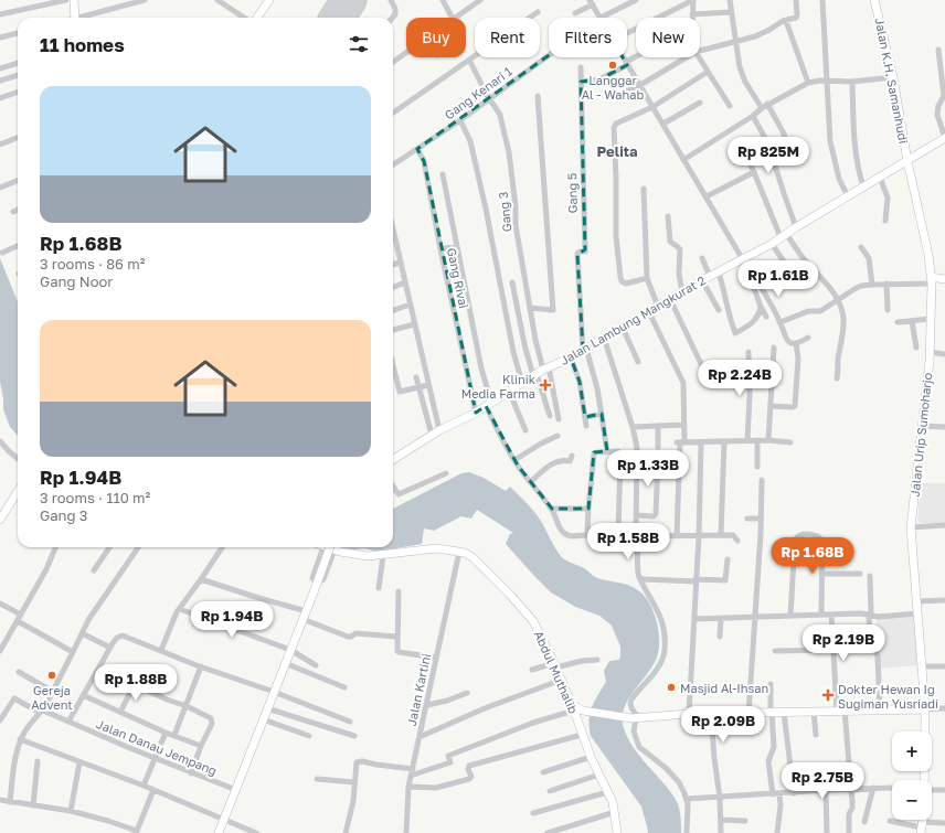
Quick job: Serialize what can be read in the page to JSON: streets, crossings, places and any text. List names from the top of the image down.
{
  "streets": {
    "street": [
      "Jalan K.H. Samanhudi",
      "Gang Kenari 1",
      "Gang 5",
      "Gang 3",
      "Gang Rivai",
      "Jalan Lambung Mangkurat 2",
      "Jalan Urip Sumoharjo",
      "Abdul Muthalib",
      "Jalan Kartini",
      "Jalan Danau Jempang"
    ]
  },
  "crossings": [
    ["Jalan K.H. Samanhudi", "Jalan Lambung Mangkurat 2"],
    ["Jalan K.H. Samanhudi", "Jalan Urip Sumoharjo"],
    ["Gang Kenari 1", "Gang 3"],
    ["Gang Kenari 1", "Gang Rivai"],
    ["Gang 5", "Jalan Lambung Mangkurat 2"],
    ["Gang 3", "Jalan Lambung Mangkurat 2"],
    ["Gang Rivai", "Jalan Lambung Mangkurat 2"],
    ["Jalan Lambung Mangkurat 2", "Jalan Urip Sumoharjo"],
    ["Abdul Muthalib", "Jalan Kartini"]
  ],
  "districts": ["Pelita"],
  "places": {
    "other": ["Langgar Al - Wahab", "Gereja Advent", "Masjid Al-Ihsan"],
    "health": ["Klinik Media Farma", "Dokter Hewan Ig Sugiman Yusriadi"]
  },
  "page": {
    "chip": [
      "Buy",
      "Rent",
      "Filters",
      "New"
    ],
    "heading": "11 homes",
    "list": [
      {
        "name": "Rp 1.68B",
        "note": "3 rooms · 86 m² · Gang Noor"
      },
      {
        "name": "Rp 1.94B",
        "note": "3 rooms · 110 m² · Gang 3"
      }
    ],
    "price": [
      "Rp 825M",
      "Rp 1.61B",
      "Rp 2.24B",
      "Rp 1.33B",
      "Rp 1.58B",
      "Rp 1.68B",
      "Rp 1.94B",
      "Rp 2.19B",
      "Rp 1.88B",
      "Rp 2.09B",
      "Rp 2.75B"
    ],
    "map_buttons": ["+", "−"]
  }
}
